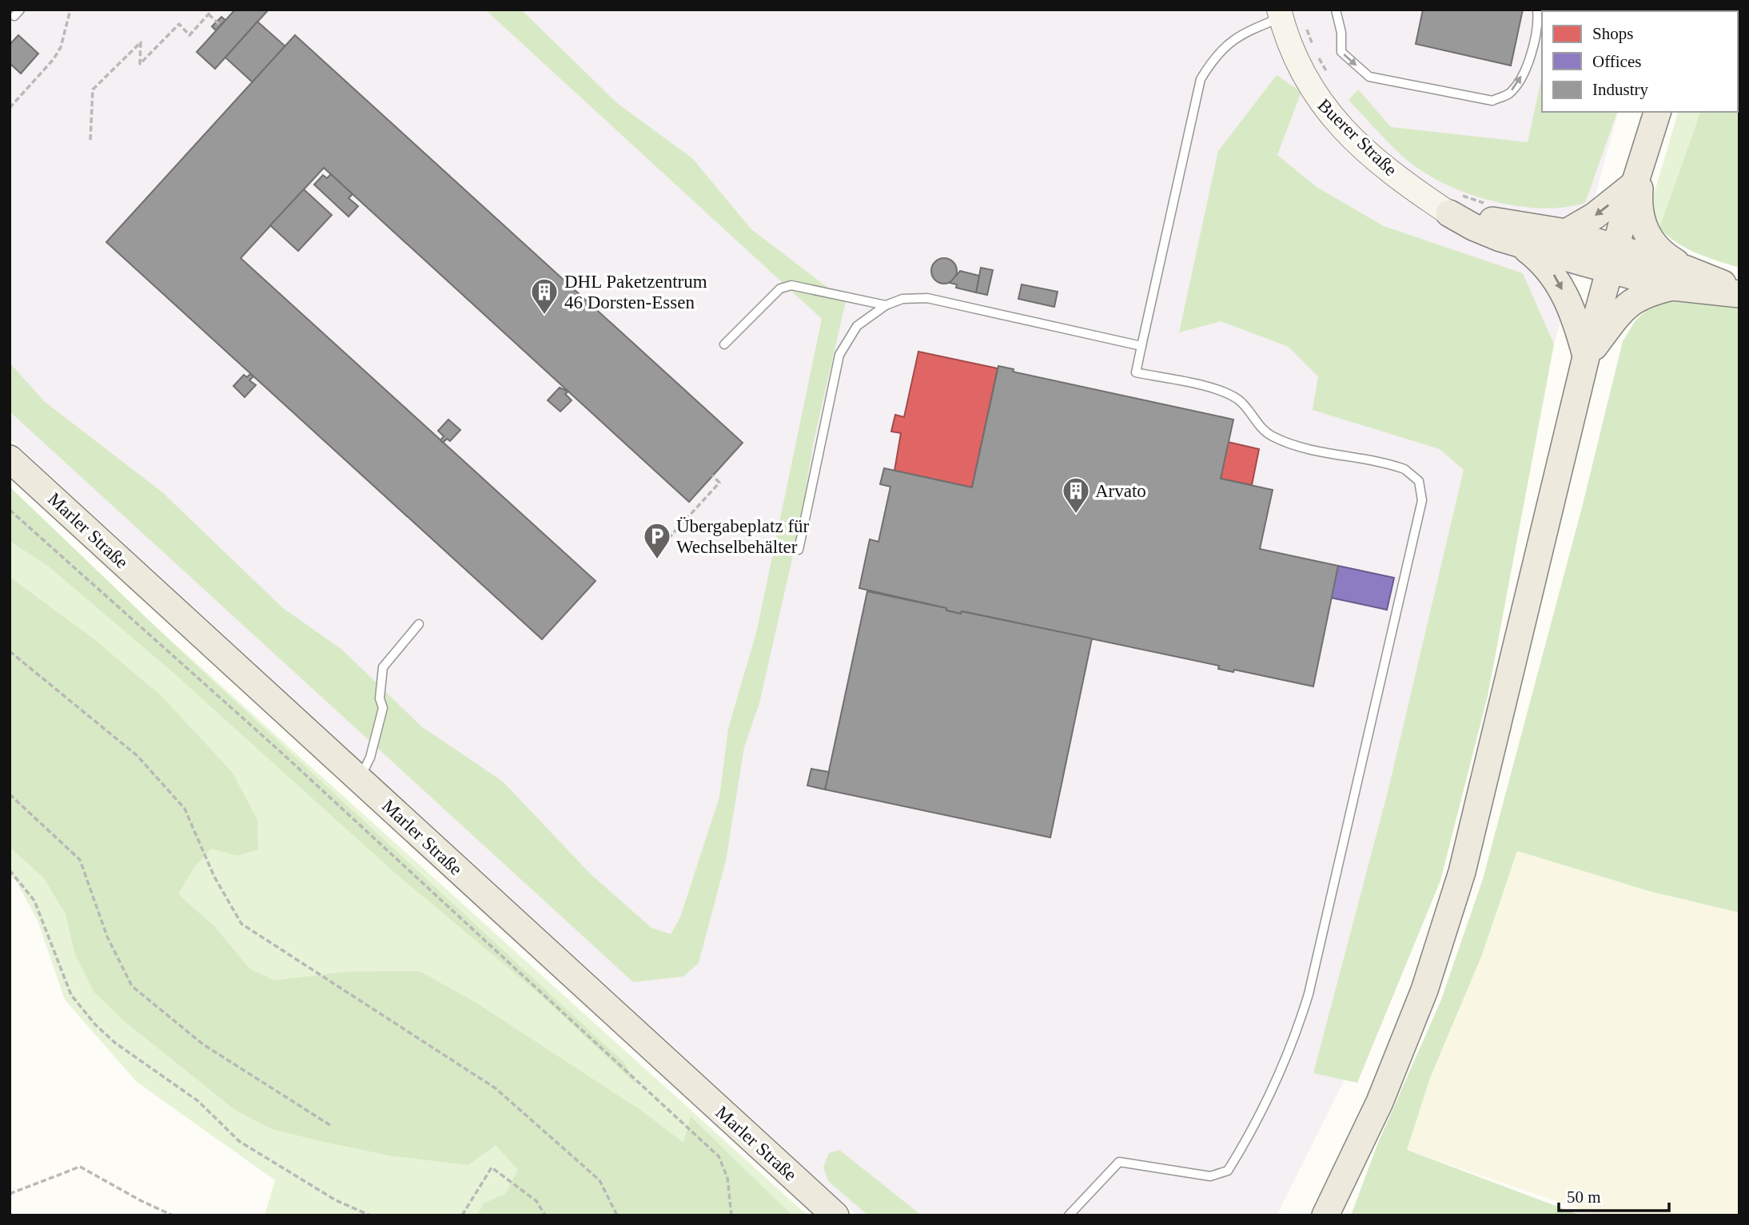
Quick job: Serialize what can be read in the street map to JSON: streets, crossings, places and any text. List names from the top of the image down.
{
  "streets": {
    "main road": ["Marler Straße"],
    "street": ["Buerer Straße"]
  },
  "places": {
    "building": ["DHL Paketzentrum 46 Dorsten-Essen", "Arvato"],
    "parking": ["Übergabeplatz für Wechselbehälter"]
  },
  "legend": ["Shops", "Offices", "Industry"],
  "scale_bar": "50 m"
}
